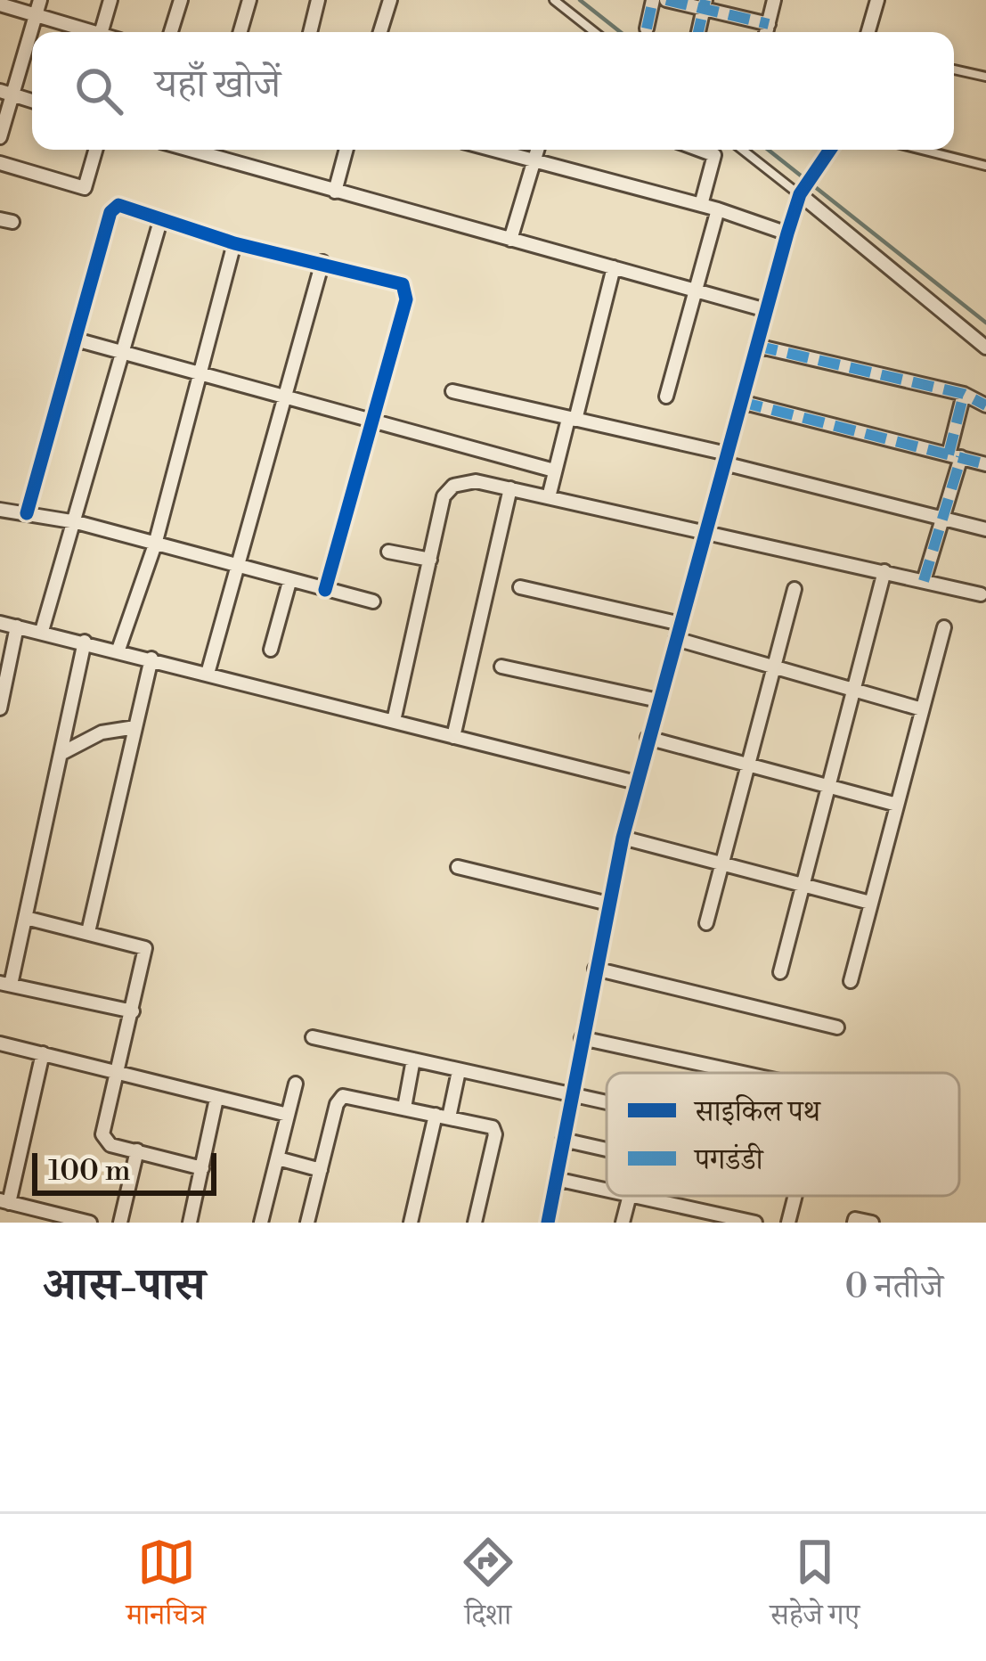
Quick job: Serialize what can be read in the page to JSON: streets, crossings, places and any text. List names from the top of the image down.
{
  "legend": ["साइकिल पथ", "पगडंडी"],
  "scale_bar": "100 m",
  "page": {
    "search": "यहाँ खोजें",
    "scale": "100 m",
    "heading": ["आस-पास", "0 नतीजे"],
    "nav": ["मानचित्र", "दिशा", "सहेजे गए"]
  }
}
